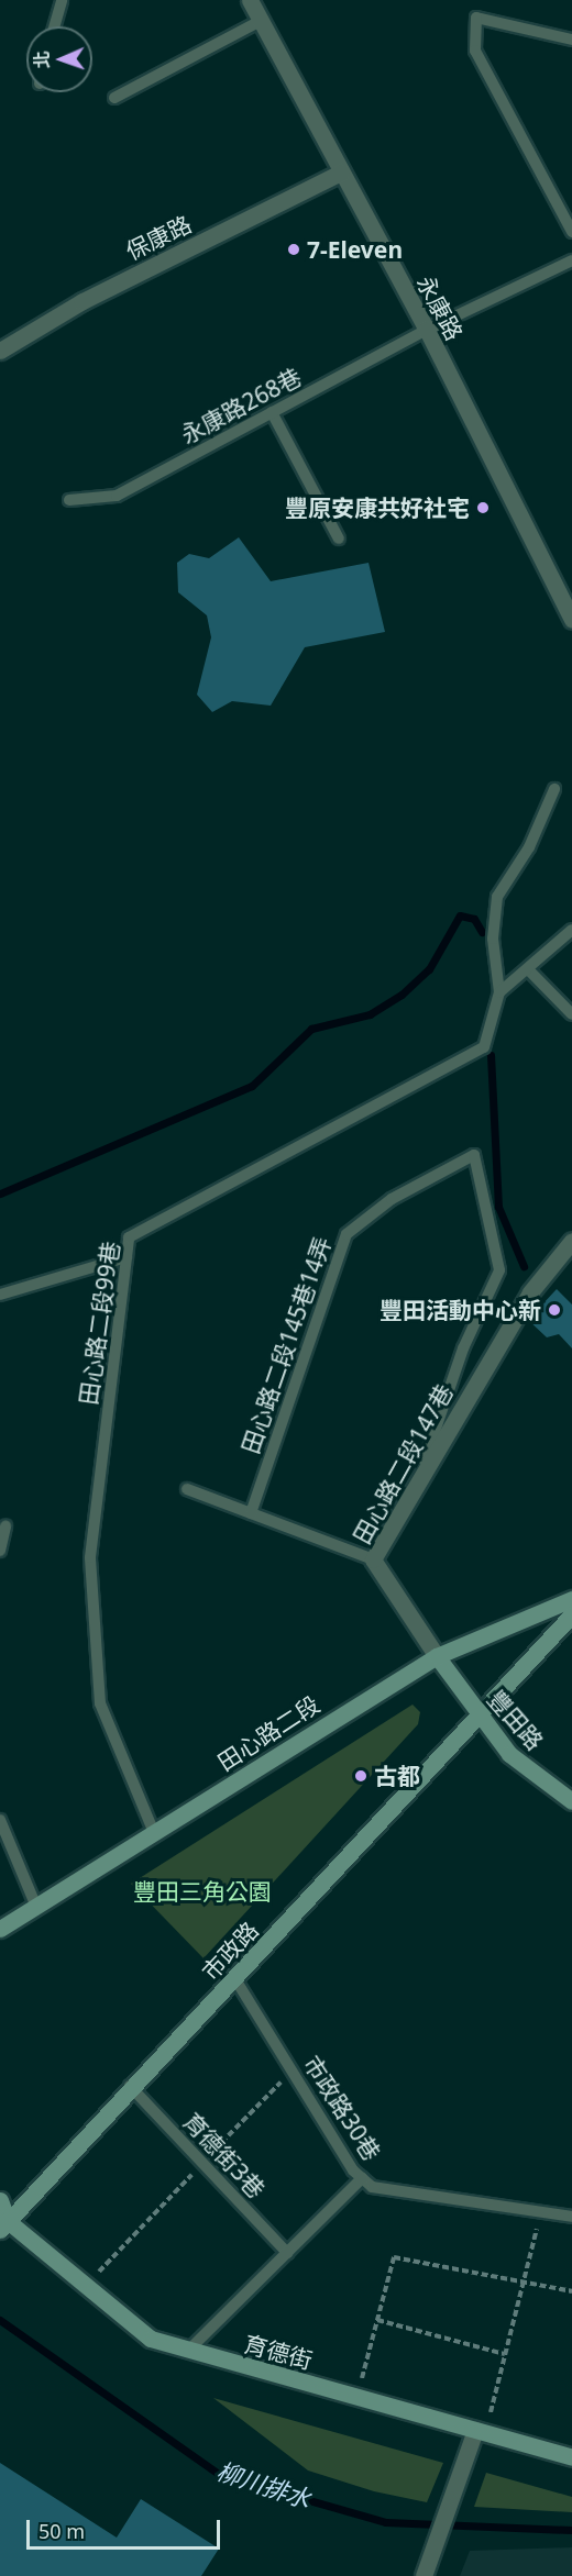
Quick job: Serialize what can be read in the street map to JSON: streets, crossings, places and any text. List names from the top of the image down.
{
  "streets": {
    "street": [
      "保康路",
      "永康路",
      "田心路二段147巷",
      "豐田路",
      "田心路二段",
      "市政路",
      "育德街"
    ],
    "lane": [
      "永康路268巷",
      "田心路二段99巷",
      "田心路二段145巷14弄",
      "市政路30巷",
      "育德街3巷"
    ]
  },
  "crossings": [
    ["保康路", "永康路"],
    ["永康路", "永康路268巷"],
    ["田心路二段99巷", "田心路二段"],
    ["田心路二段145巷14弄", "田心路二段147巷"],
    ["田心路二段147巷", "豐田路"],
    ["田心路二段147巷", "田心路二段"],
    ["豐田路", "田心路二段"],
    ["豐田路", "市政路"],
    ["市政路", "市政路30巷"],
    ["市政路", "育德街3巷"],
    ["市政路", "育德街"]
  ],
  "water": ["柳川排水"],
  "parks": ["豐田三角公園"],
  "places": [
    "7-Eleven",
    "豐原安康共好社宅",
    "豐田活動中心新",
    "古都"
  ],
  "scale_bar": "50 m",
  "north": "left"
}
